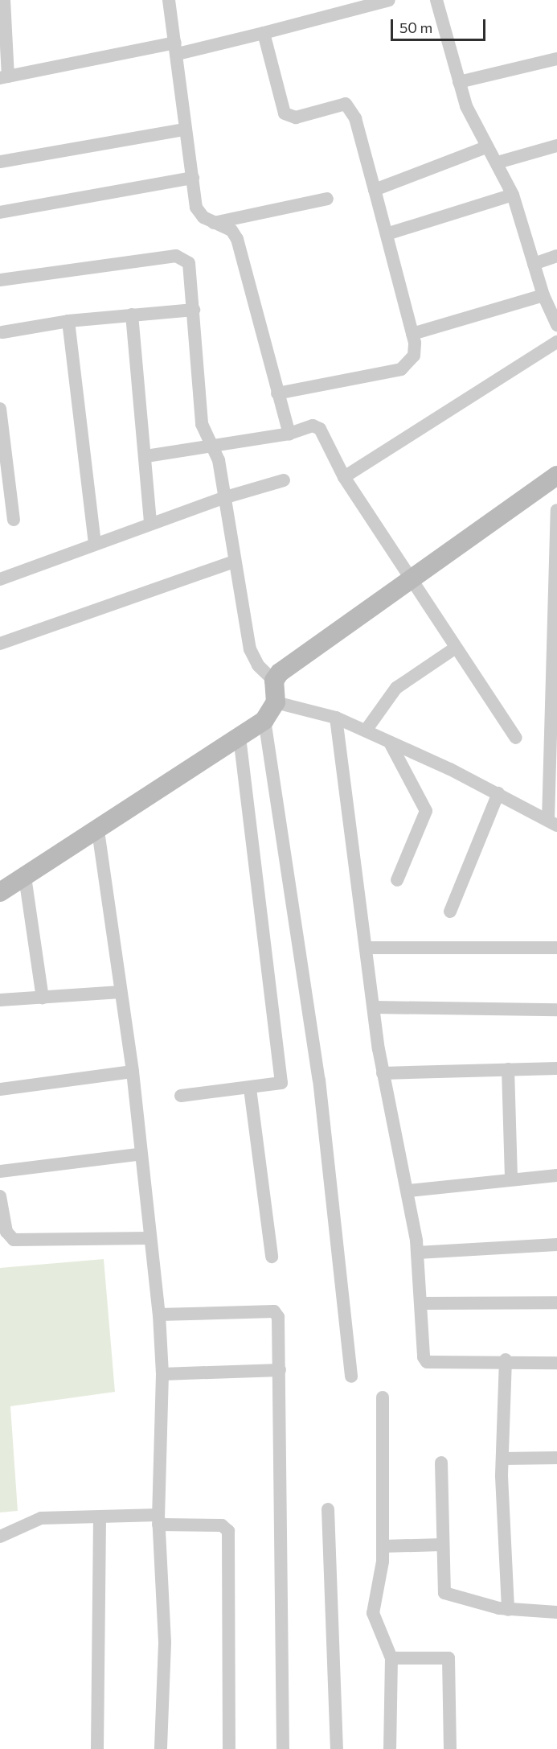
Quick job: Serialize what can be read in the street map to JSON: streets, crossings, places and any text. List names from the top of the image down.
{
  "scale_bar": "50 m"
}
